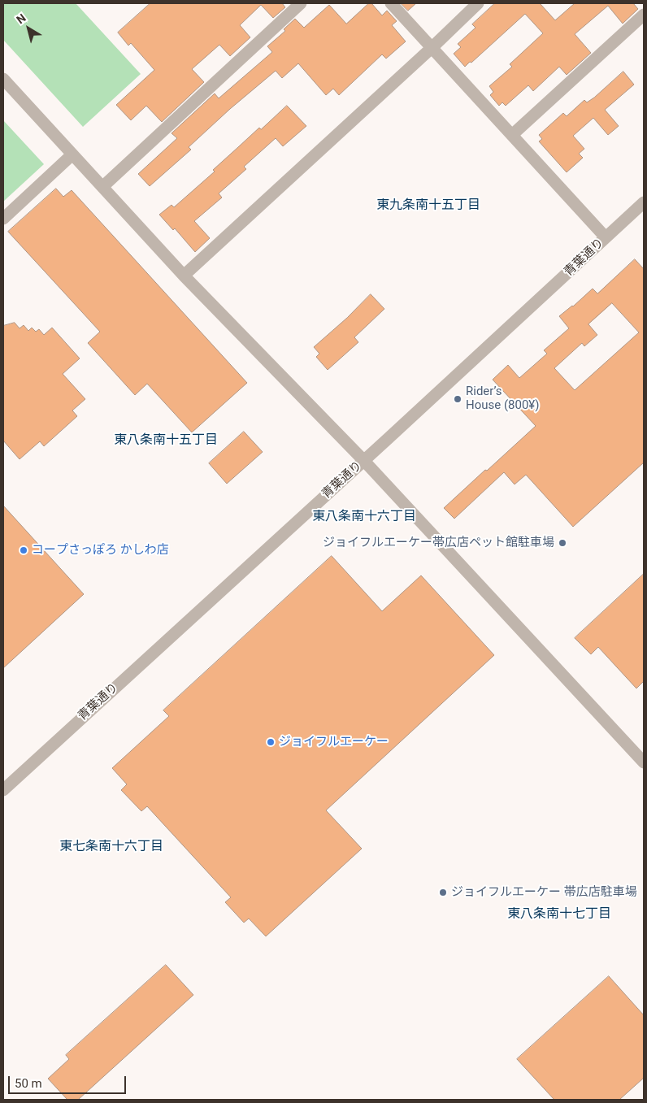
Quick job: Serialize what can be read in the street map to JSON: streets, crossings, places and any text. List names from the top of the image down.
{
  "streets": {
    "street": ["青葉通り"]
  },
  "districts": [
    "東九条南十五丁目",
    "東八条南十五丁目",
    "東八条南十六丁目",
    "東七条南十六丁目",
    "東八条南十七丁目"
  ],
  "places": [
    "Rider’s House (800¥)",
    "ジョイフルエーケー帯広店ペット館駐車場",
    "コープさっぽろ かしわ店",
    "ジョイフルエーケー",
    "ジョイフルエーケー 帯広店駐車場"
  ],
  "scale_bar": "50 m",
  "north": "top left"
}
